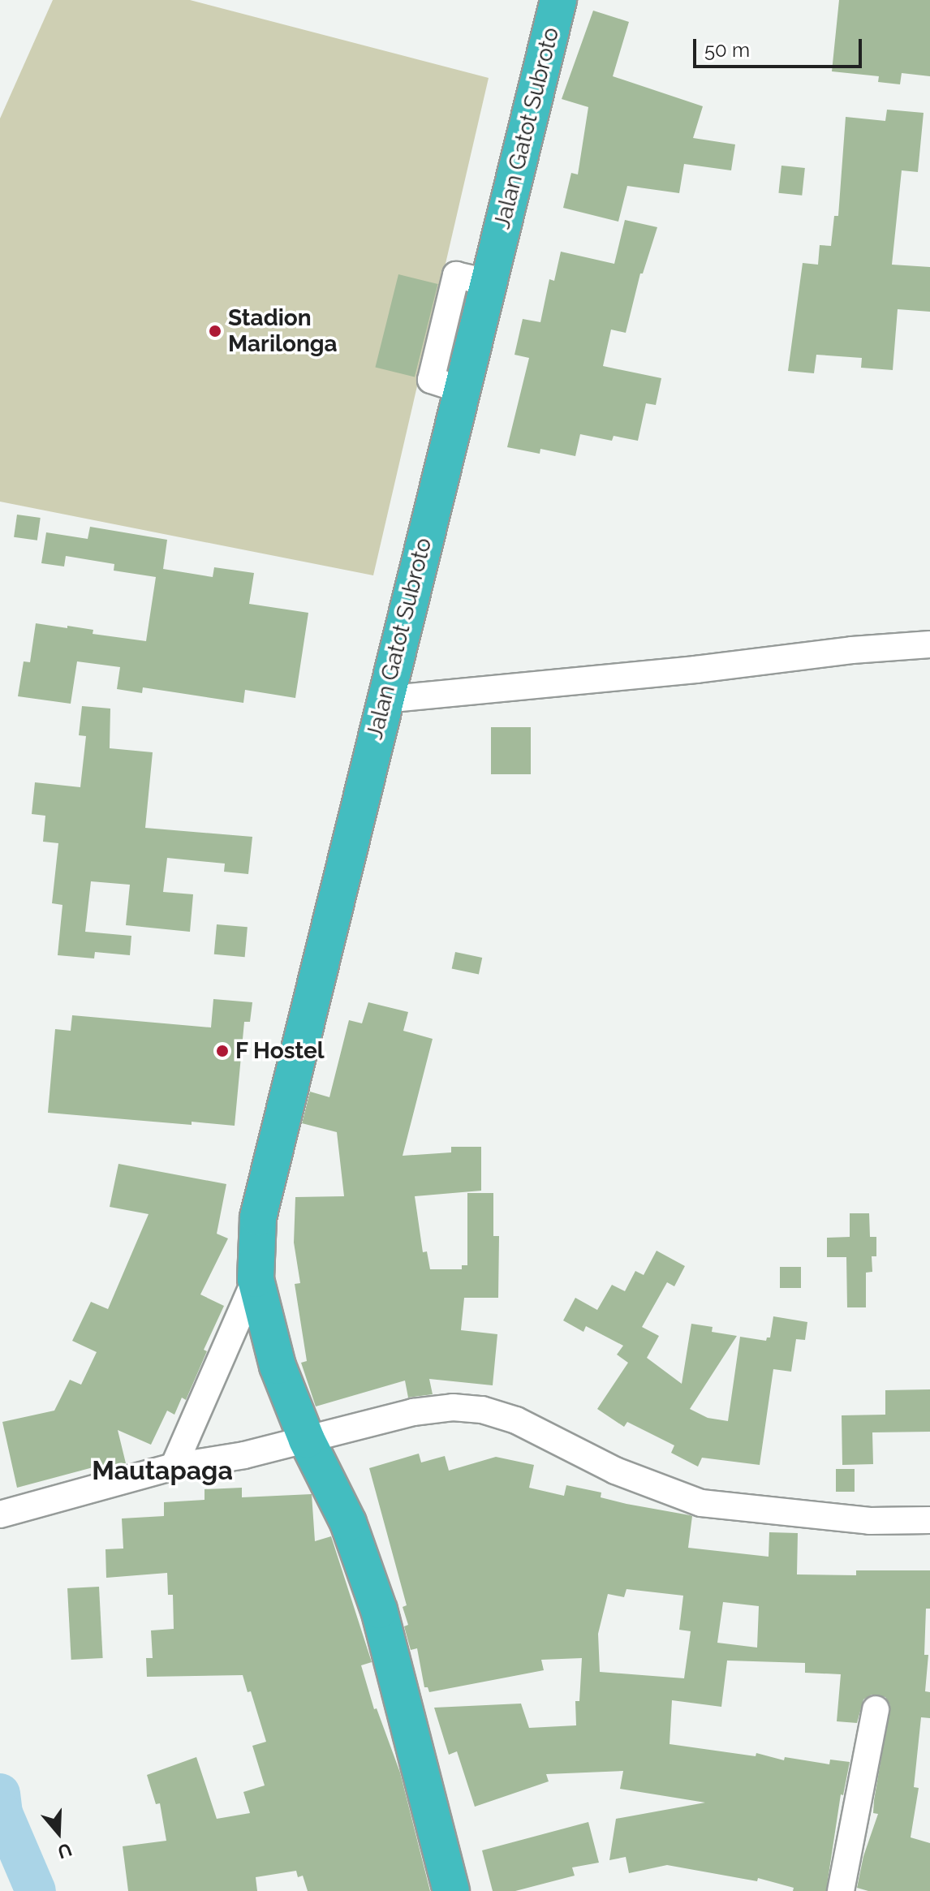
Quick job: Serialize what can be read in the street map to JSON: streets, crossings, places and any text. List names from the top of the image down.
{
  "streets": {
    "highway": ["Jalan Gatot Subroto"]
  },
  "districts": ["Mautapaga"],
  "places": ["Stadion Marilonga", "F Hostel"],
  "scale_bar": "50 m",
  "north": "bottom"
}
